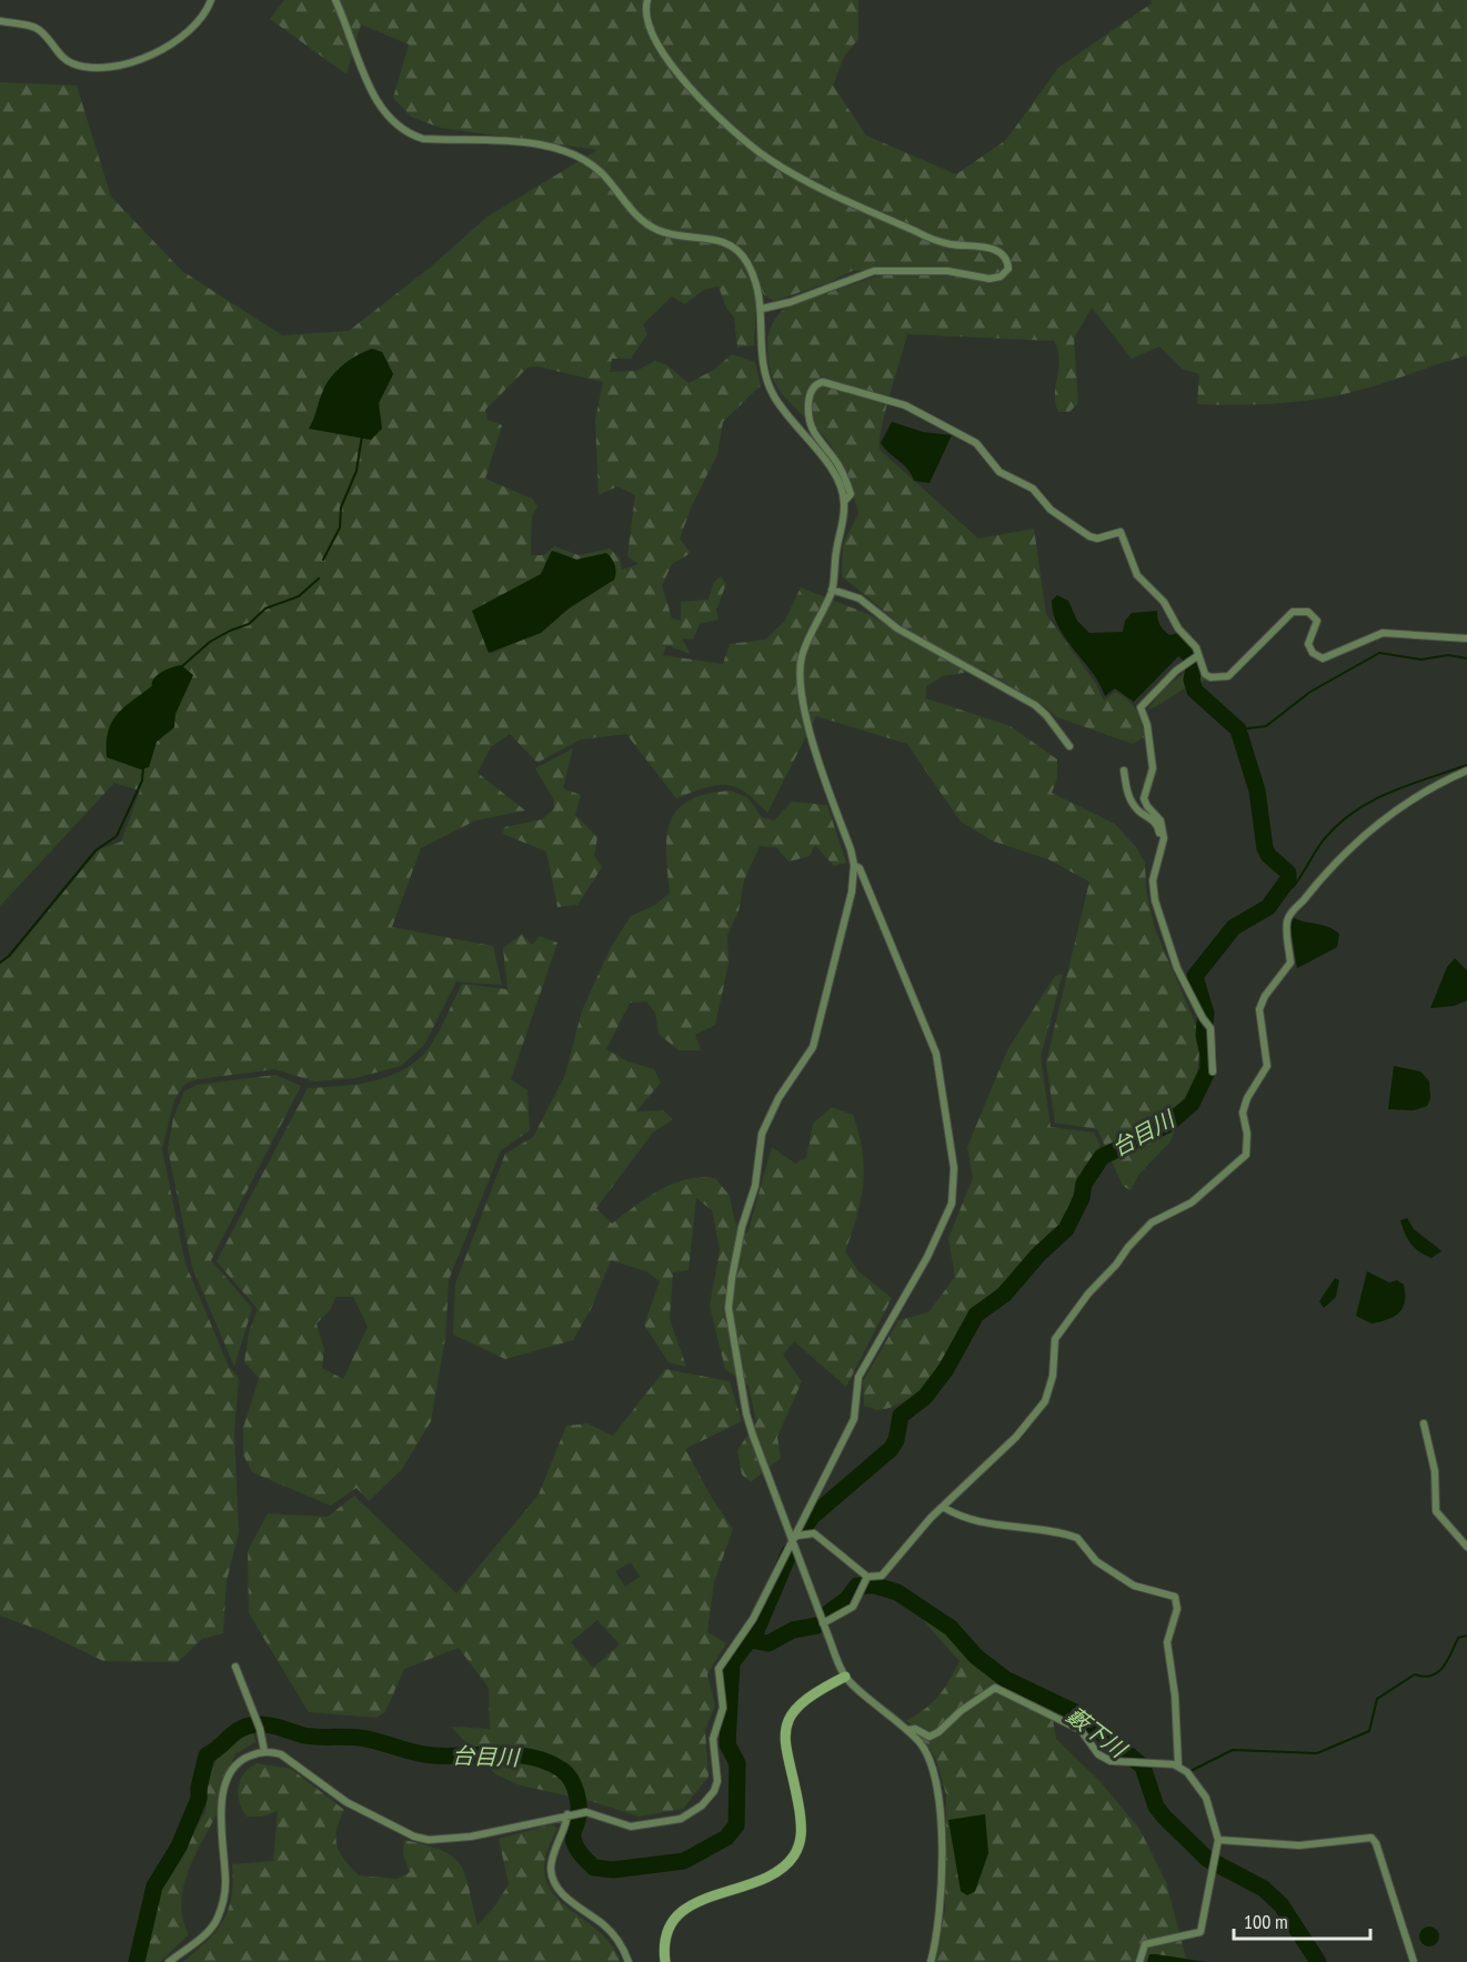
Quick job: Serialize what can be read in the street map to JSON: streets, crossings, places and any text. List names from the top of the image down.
{
  "water": ["台目川", "藪下川"],
  "scale_bar": "100 m"
}
